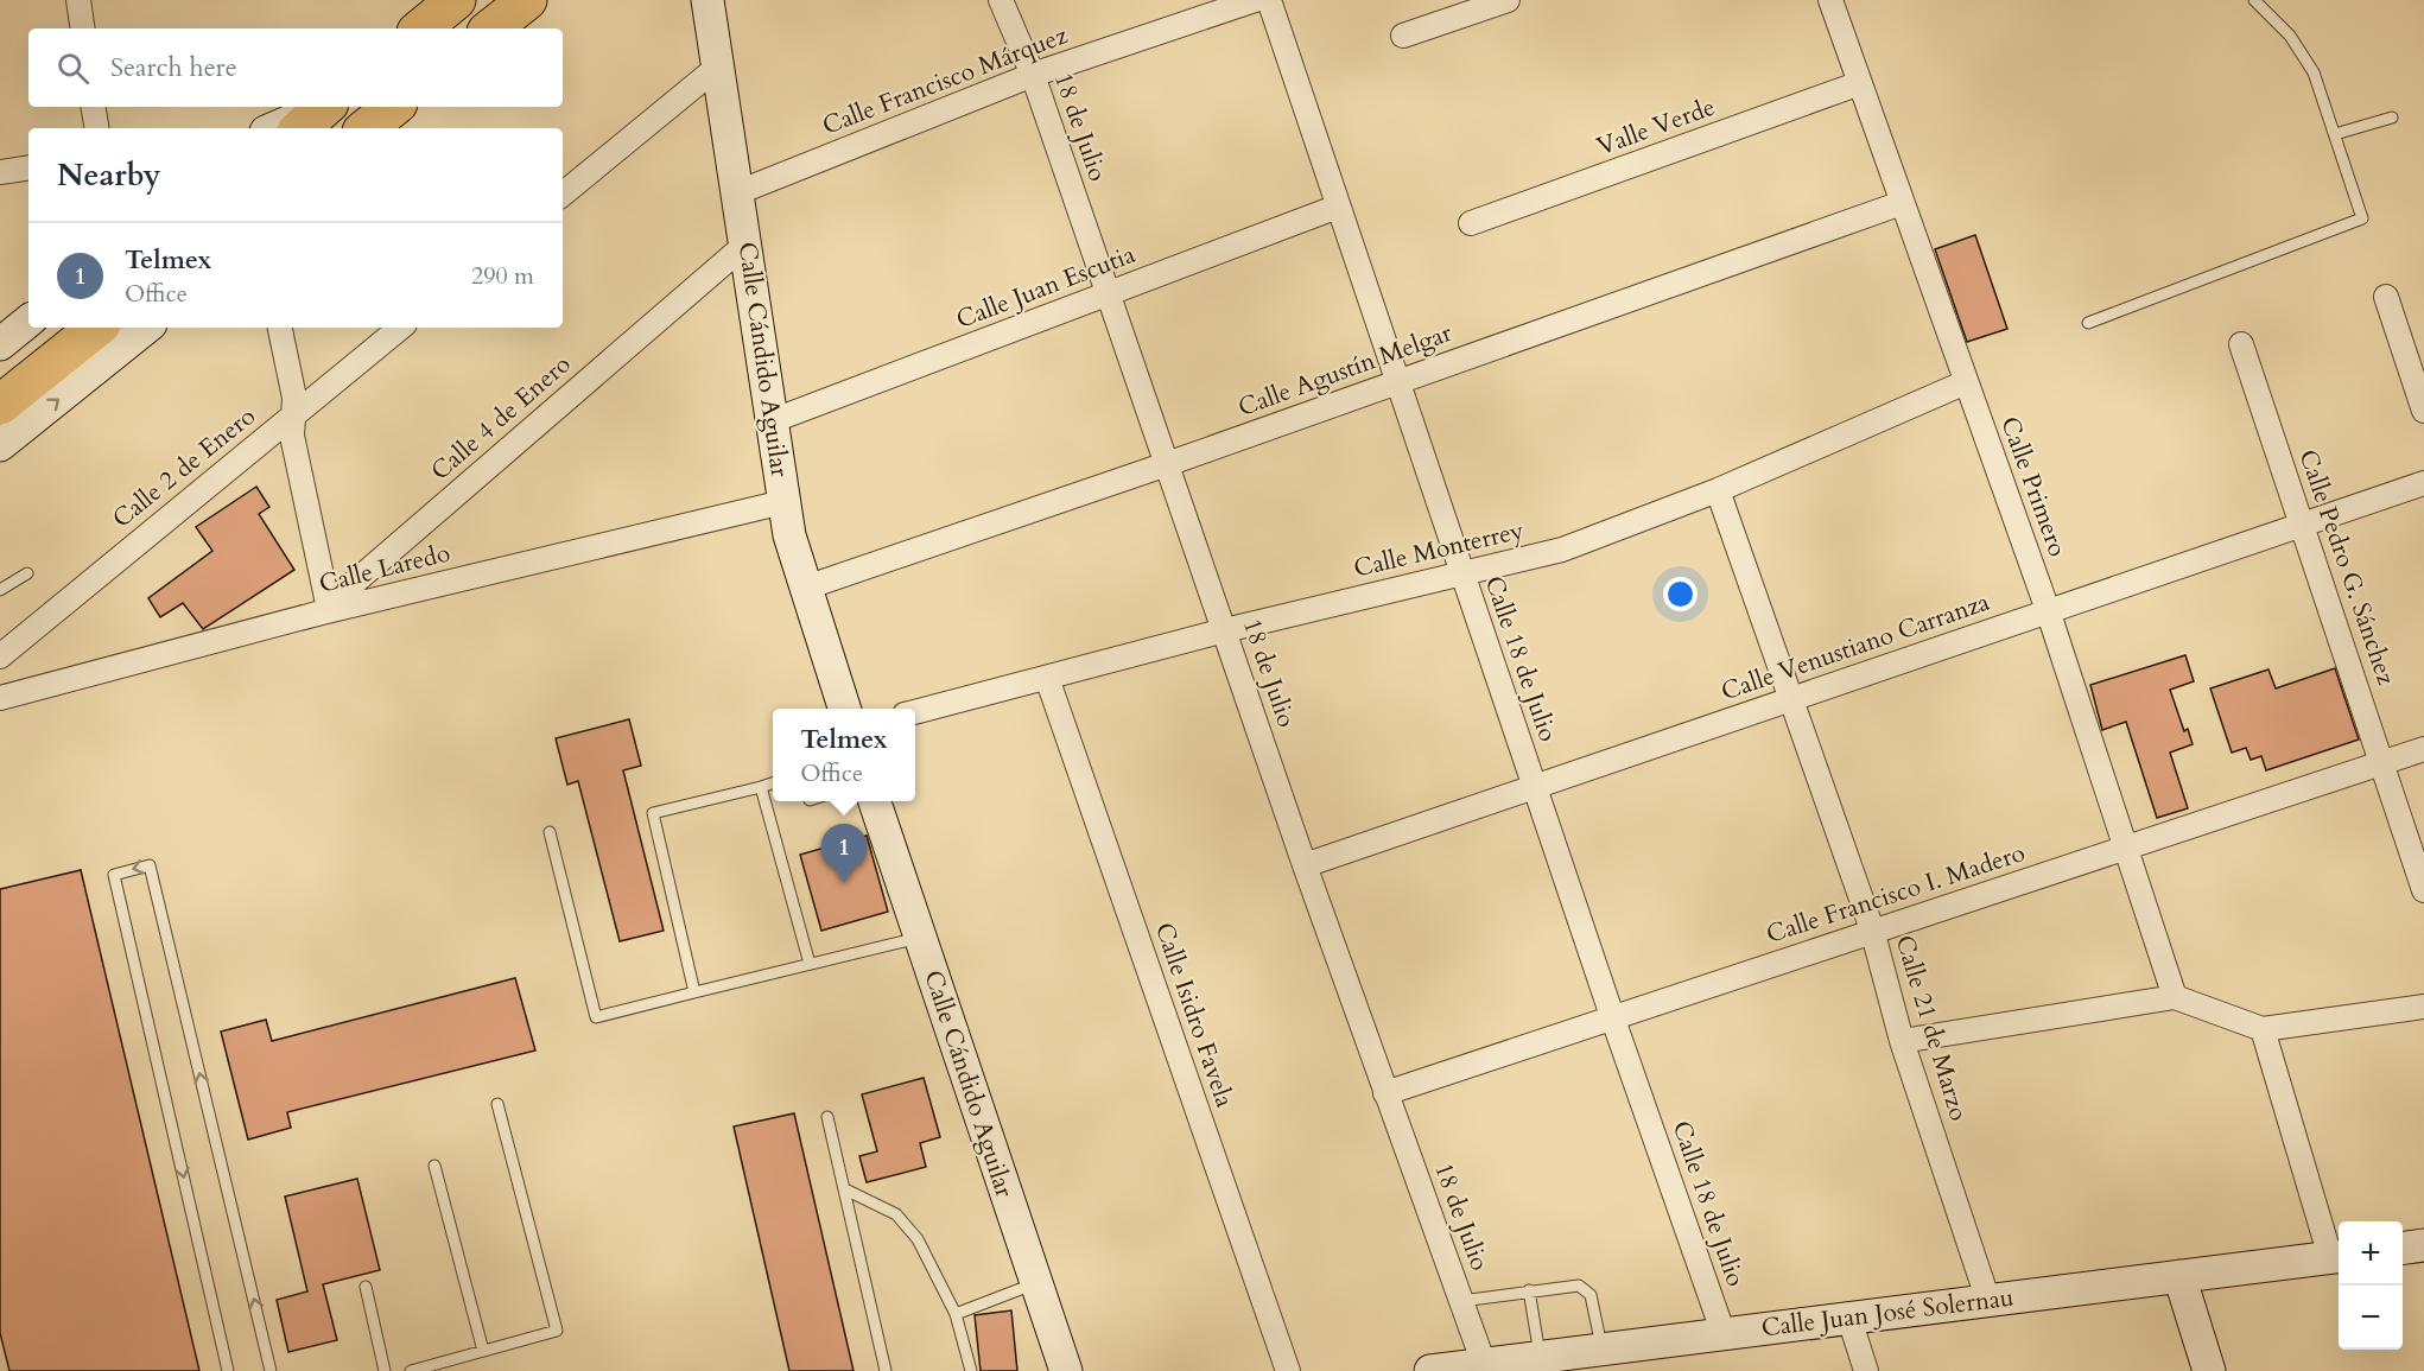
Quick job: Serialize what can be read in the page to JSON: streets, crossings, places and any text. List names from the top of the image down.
{
  "streets": {
    "street": [
      "Calle Francisco Márquez",
      "18 de Julio",
      "Valle Verde",
      "Calle Juan Escutia",
      "Calle Cándido Aguilar",
      "Calle Agustín Melgar",
      "Calle 4 de Enero",
      "Calle 2 de Enero",
      "Calle Primero",
      "Calle Monterrey",
      "Calle Pedro G. Sánchez",
      "Calle Laredo",
      "Calle Venustiano Carranza",
      "Calle 18 de Julio",
      "Calle Francisco I. Madero",
      "Calle Isidro Favela",
      "Calle 21 de Marzo",
      "Calle Juan José Solernau"
    ]
  },
  "crossings": [
    ["Calle Francisco Márquez", "18 de Julio"],
    ["Calle Francisco Márquez", "Calle Cándido Aguilar"],
    ["18 de Julio", "Calle Juan Escutia"],
    ["18 de Julio", "Calle Agustín Melgar"],
    ["18 de Julio", "Calle Monterrey"],
    ["18 de Julio", "Calle Venustiano Carranza"],
    ["18 de Julio", "Calle Francisco I. Madero"],
    ["18 de Julio", "Calle Juan José Solernau"],
    ["Valle Verde", "Calle Primero"],
    ["Calle Juan Escutia", "Calle Cándido Aguilar"],
    ["Calle Juan Escutia", "Calle 18 de Julio"],
    ["Calle Cándido Aguilar", "Calle Agustín Melgar"],
    ["Calle Cándido Aguilar", "Calle 4 de Enero"],
    ["Calle Cándido Aguilar", "Calle Laredo"],
    ["Calle Agustín Melgar", "Calle Primero"],
    ["Calle Agustín Melgar", "Calle 18 de Julio"],
    ["Calle 4 de Enero", "Calle Laredo"],
    ["Calle Primero", "Calle Monterrey"],
    ["Calle Primero", "Calle Venustiano Carranza"],
    ["Calle Primero", "Calle Francisco I. Madero"],
    ["Calle Monterrey", "Calle 18 de Julio"],
    ["Calle Monterrey", "Calle Isidro Favela"],
    ["Calle Monterrey", "Calle 21 de Marzo"],
    ["Calle Pedro G. Sánchez", "Calle Venustiano Carranza"],
    ["Calle Pedro G. Sánchez", "Calle Francisco I. Madero"],
    ["Calle Venustiano Carranza", "Calle 18 de Julio"],
    ["Calle Venustiano Carranza", "Calle 21 de Marzo"],
    ["Calle 18 de Julio", "Calle Francisco I. Madero"],
    ["Calle 18 de Julio", "Calle Juan José Solernau"],
    ["Calle Francisco I. Madero", "Calle 21 de Marzo"],
    ["Calle 21 de Marzo", "Calle Juan José Solernau"]
  ],
  "page": {
    "search": "Search here",
    "heading": "Nearby",
    "list": [
      {
        "mark": "1",
        "name": "Telmex",
        "note": "Office",
        "value": "290 m"
      }
    ],
    "popup": ["Telmex", "Office"],
    "pins": "1",
    "map_buttons": ["+", "−"]
  }
}
